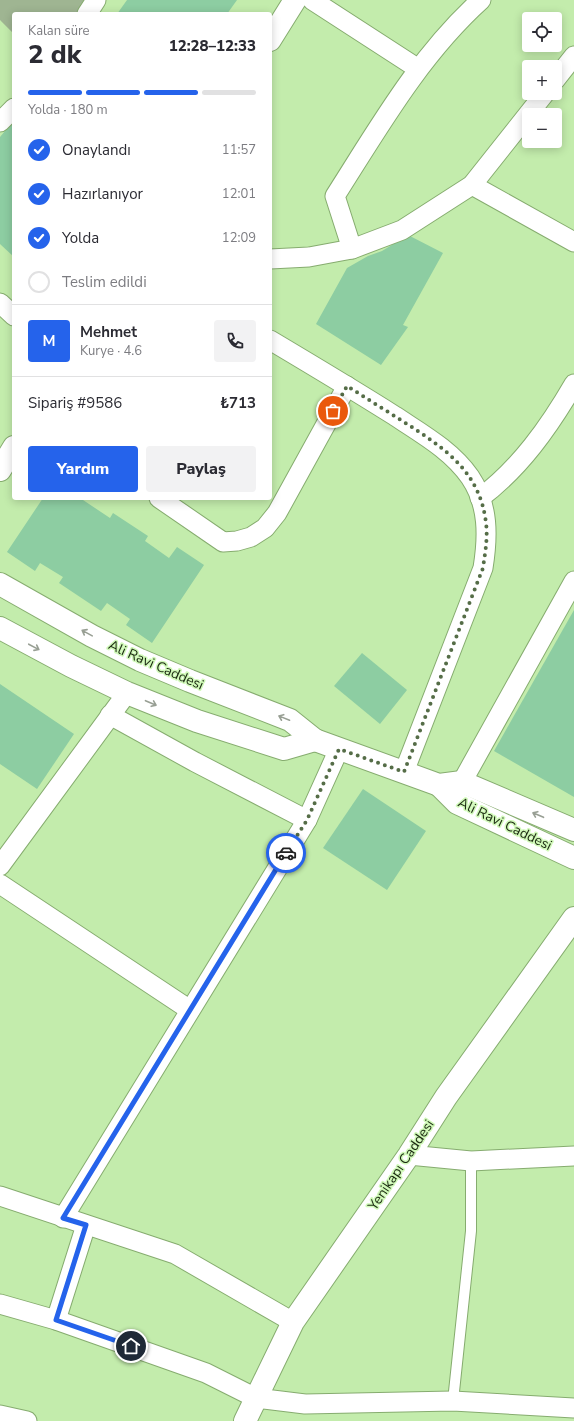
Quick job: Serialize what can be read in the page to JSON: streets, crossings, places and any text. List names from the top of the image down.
{
  "streets": {
    "main road": ["Ali Ravi Caddesi", "Yenikapı Caddesi"]
  },
  "page": {
    "map_buttons": ["+", "−"],
    "heading": ["2 dk", "Kalan süre", "12:28–12:33"],
    "panel": [
      "Mehmet",
      "Kurye · 4.6",
      "Sipariş #9586",
      "₺713"
    ],
    "bar": "Yolda · 180 m",
    "list": [
      ["Onaylandı", "11:57"],
      ["Hazırlanıyor", "12:01"],
      ["Yolda", "12:09"],
      "Teslim edildi"
    ],
    "round": "M",
    "buttons": ["Yardım", "Paylaş"]
  }
}
